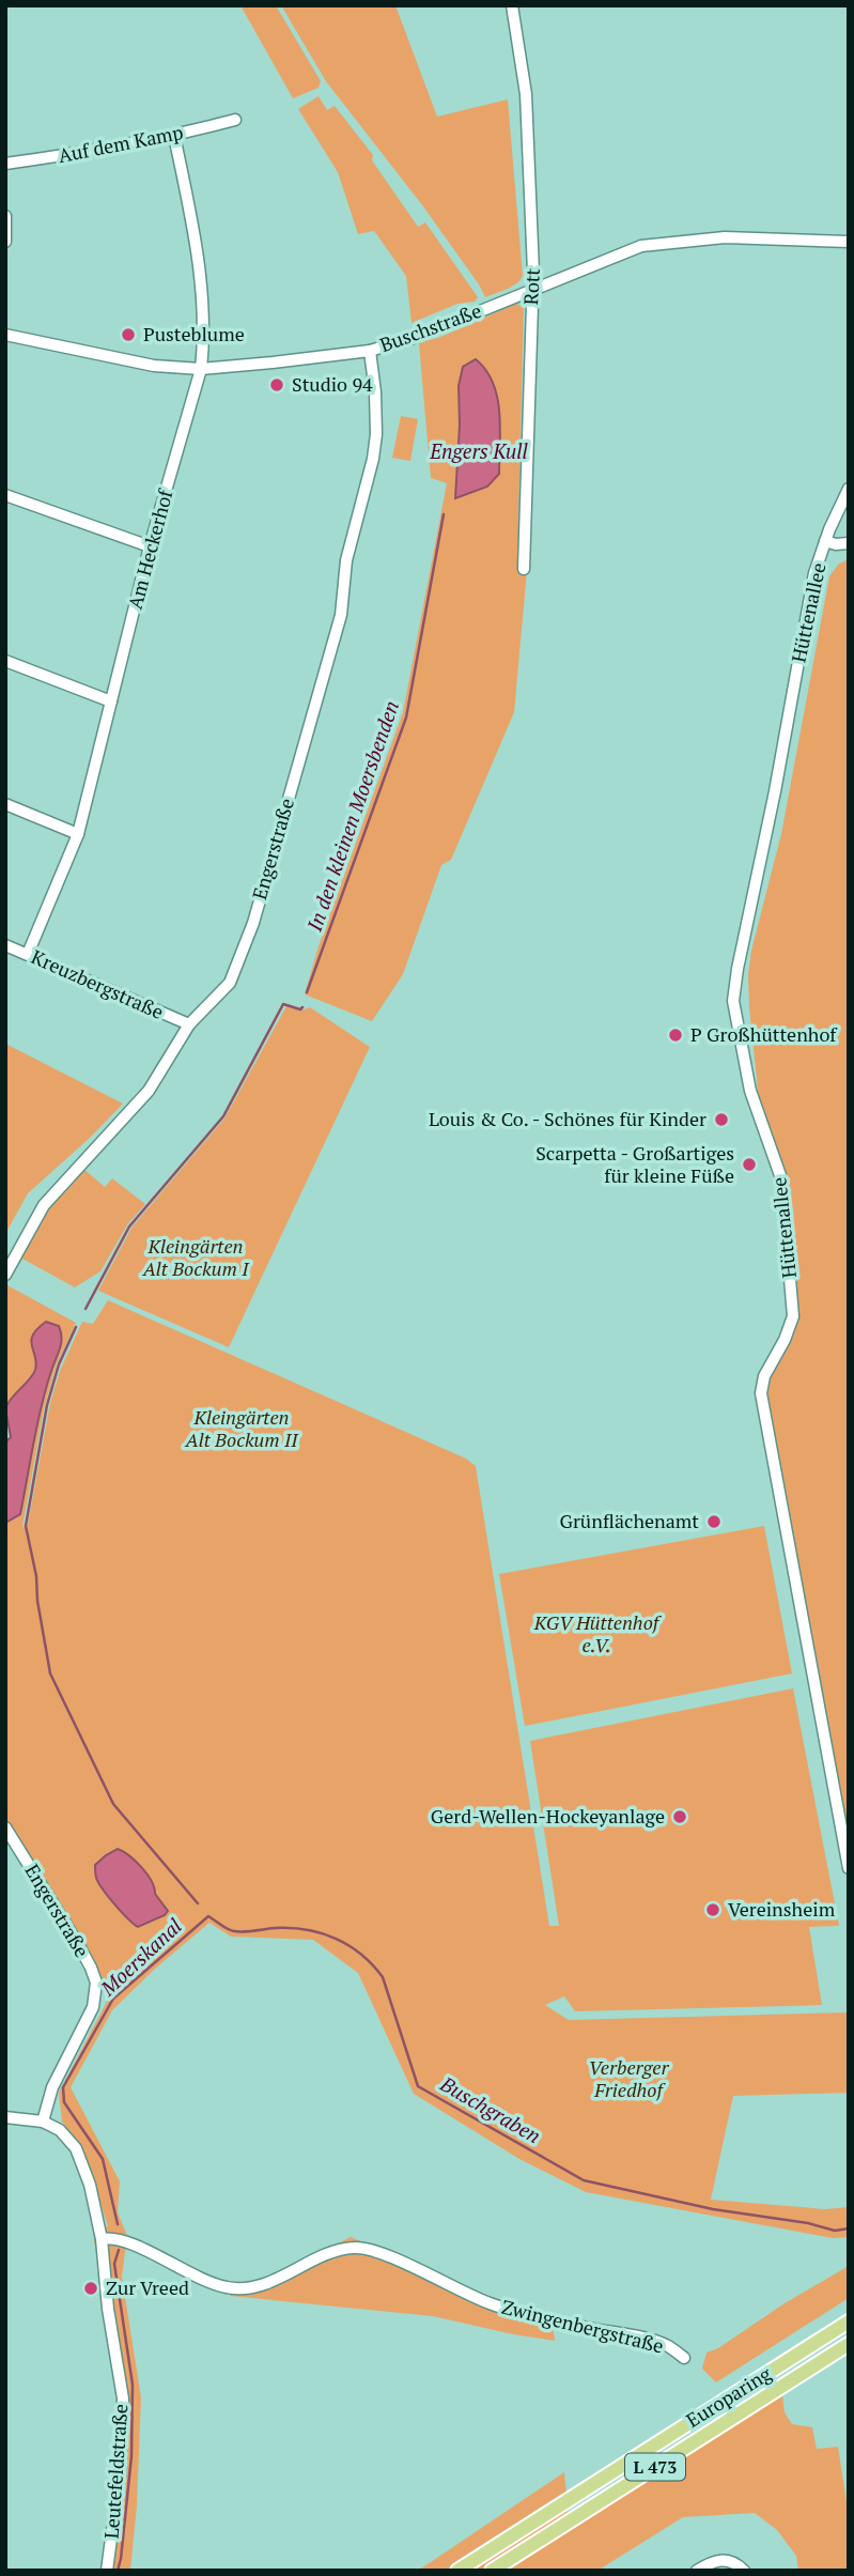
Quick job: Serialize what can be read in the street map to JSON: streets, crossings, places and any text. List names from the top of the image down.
{
  "streets": {
    "main road": ["Europaring", "L 473"],
    "street": [
      "Auf dem Kamp",
      "Rott",
      "Buschstraße",
      "Am Heckerhof",
      "Hüttenallee",
      "Engerstraße",
      "Kreuzbergstraße",
      "Zwingenbergstraße",
      "Leutefeldstraße"
    ]
  },
  "crossings": [
    ["Auf dem Kamp", "Am Heckerhof"],
    ["Rott", "Buschstraße"],
    ["Buschstraße", "Am Heckerhof"],
    ["Buschstraße", "Engerstraße"],
    ["Am Heckerhof", "Kreuzbergstraße"],
    ["Engerstraße", "Kreuzbergstraße"],
    ["Zwingenbergstraße", "Leutefeldstraße"]
  ],
  "water": [
    "Engers Kull",
    "In den kleinen Moersbenden",
    "Moerskanal",
    "Buschgraben"
  ],
  "parks": [
    "Kleingärten Alt Bockum I",
    "Kleingärten Alt Bockum II",
    "KGV Hüttenhof e.V.",
    "Verberger Friedhof"
  ],
  "places": [
    "Pusteblume",
    "Studio 94",
    "P Großhüttenhof",
    "Louis & Co. - Schönes für Kinder",
    "Scarpetta - Großartiges für kleine Füße",
    "Grünflächenamt",
    "Gerd-Wellen-Hockeyanlage",
    "Vereinsheim",
    "Zur Vreed"
  ]
}
